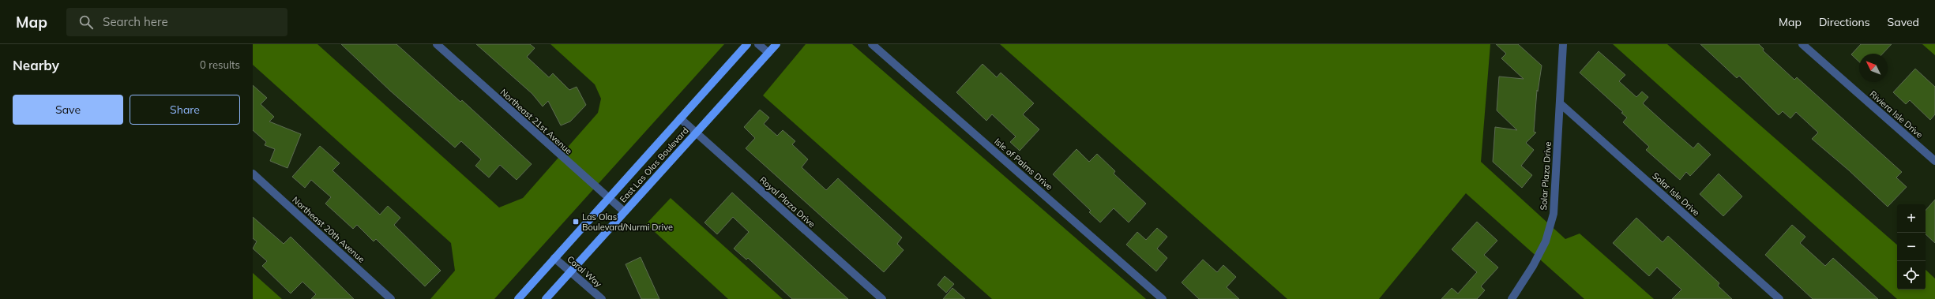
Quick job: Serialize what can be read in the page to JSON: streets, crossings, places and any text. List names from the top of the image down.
{
  "streets": {
    "main road": ["East Las Olas Boulevard"],
    "street": [
      "Riviera Isle Drive",
      "Northeast 21st Avenue",
      "Isle of Palms Drive",
      "Solar Plaza Drive",
      "Solar Isle Drive",
      "Royal Plaza Drive",
      "Northeast 20th Avenue",
      "Coral Way"
    ]
  },
  "crossings": [
    ["Northeast 21st Avenue", "East Las Olas Boulevard"],
    ["East Las Olas Boulevard", "Royal Plaza Drive"],
    ["East Las Olas Boulevard", "Coral Way"],
    ["Solar Plaza Drive", "Solar Isle Drive"]
  ],
  "places": {
    "transit": ["Las Olas Boulevard/Nurmi Drive"]
  },
  "north": "top left",
  "page": {
    "header": "Map",
    "search": "Search here",
    "nav": ["Map", "Directions", "Saved"],
    "heading": ["Nearby", "0 results"],
    "buttons": ["Save", "Share"],
    "map_buttons": ["+", "−"]
  }
}
